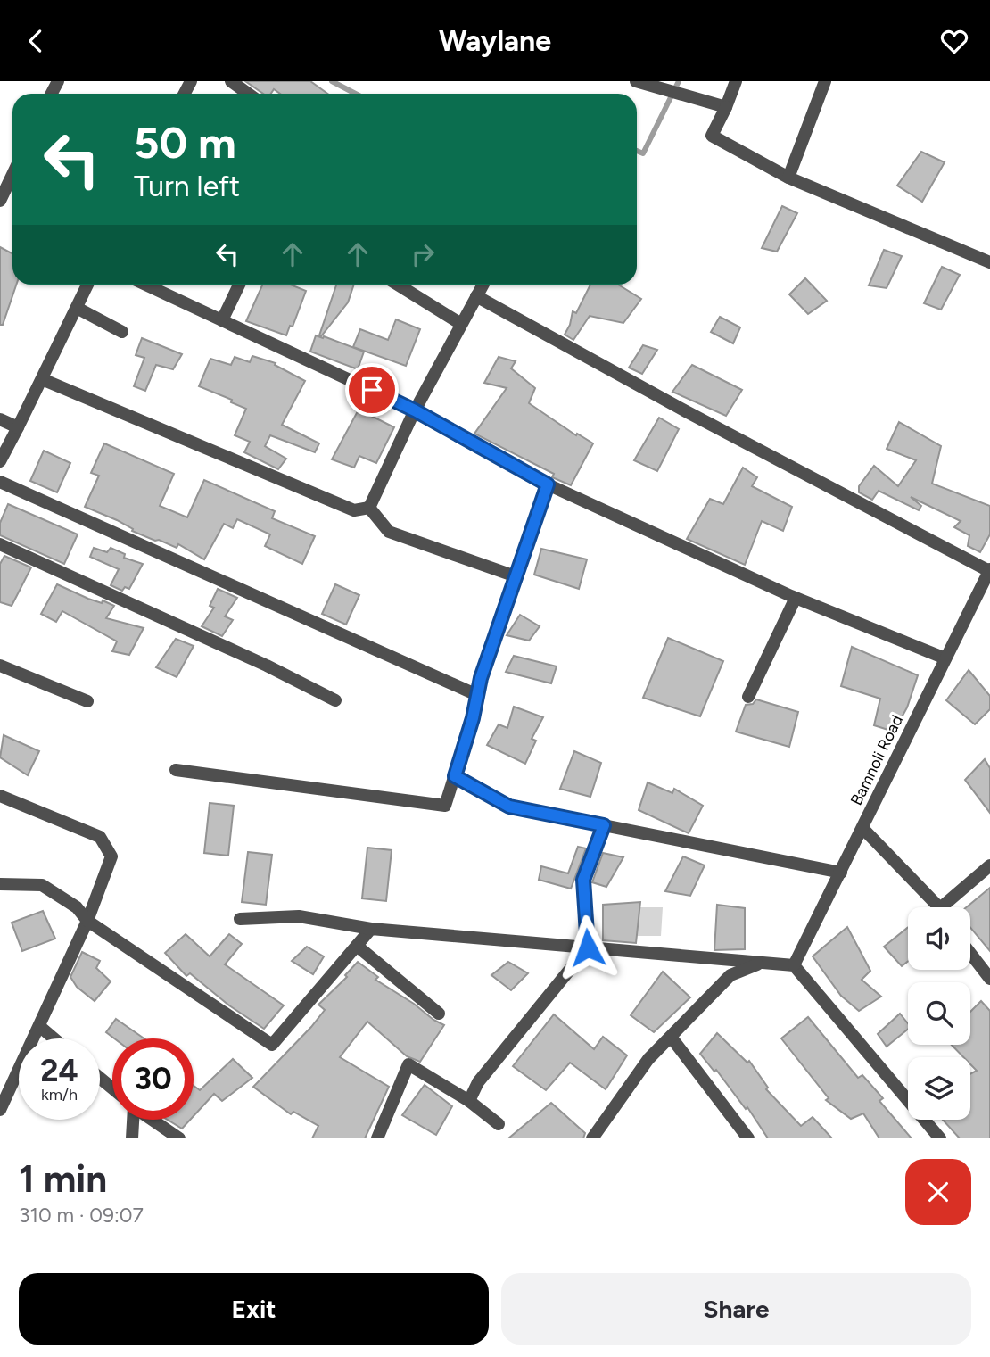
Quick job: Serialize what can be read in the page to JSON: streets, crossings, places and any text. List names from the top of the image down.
{
  "streets": {
    "street": ["Bamnoli Road"]
  },
  "page": {
    "header": "Waylane",
    "turn": ["50 m", "Turn left"],
    "speed": "24 km/h",
    "limit": "30",
    "heading": ["1 min", "310 m · 09:07"],
    "buttons": ["Exit", "Share"]
  }
}
